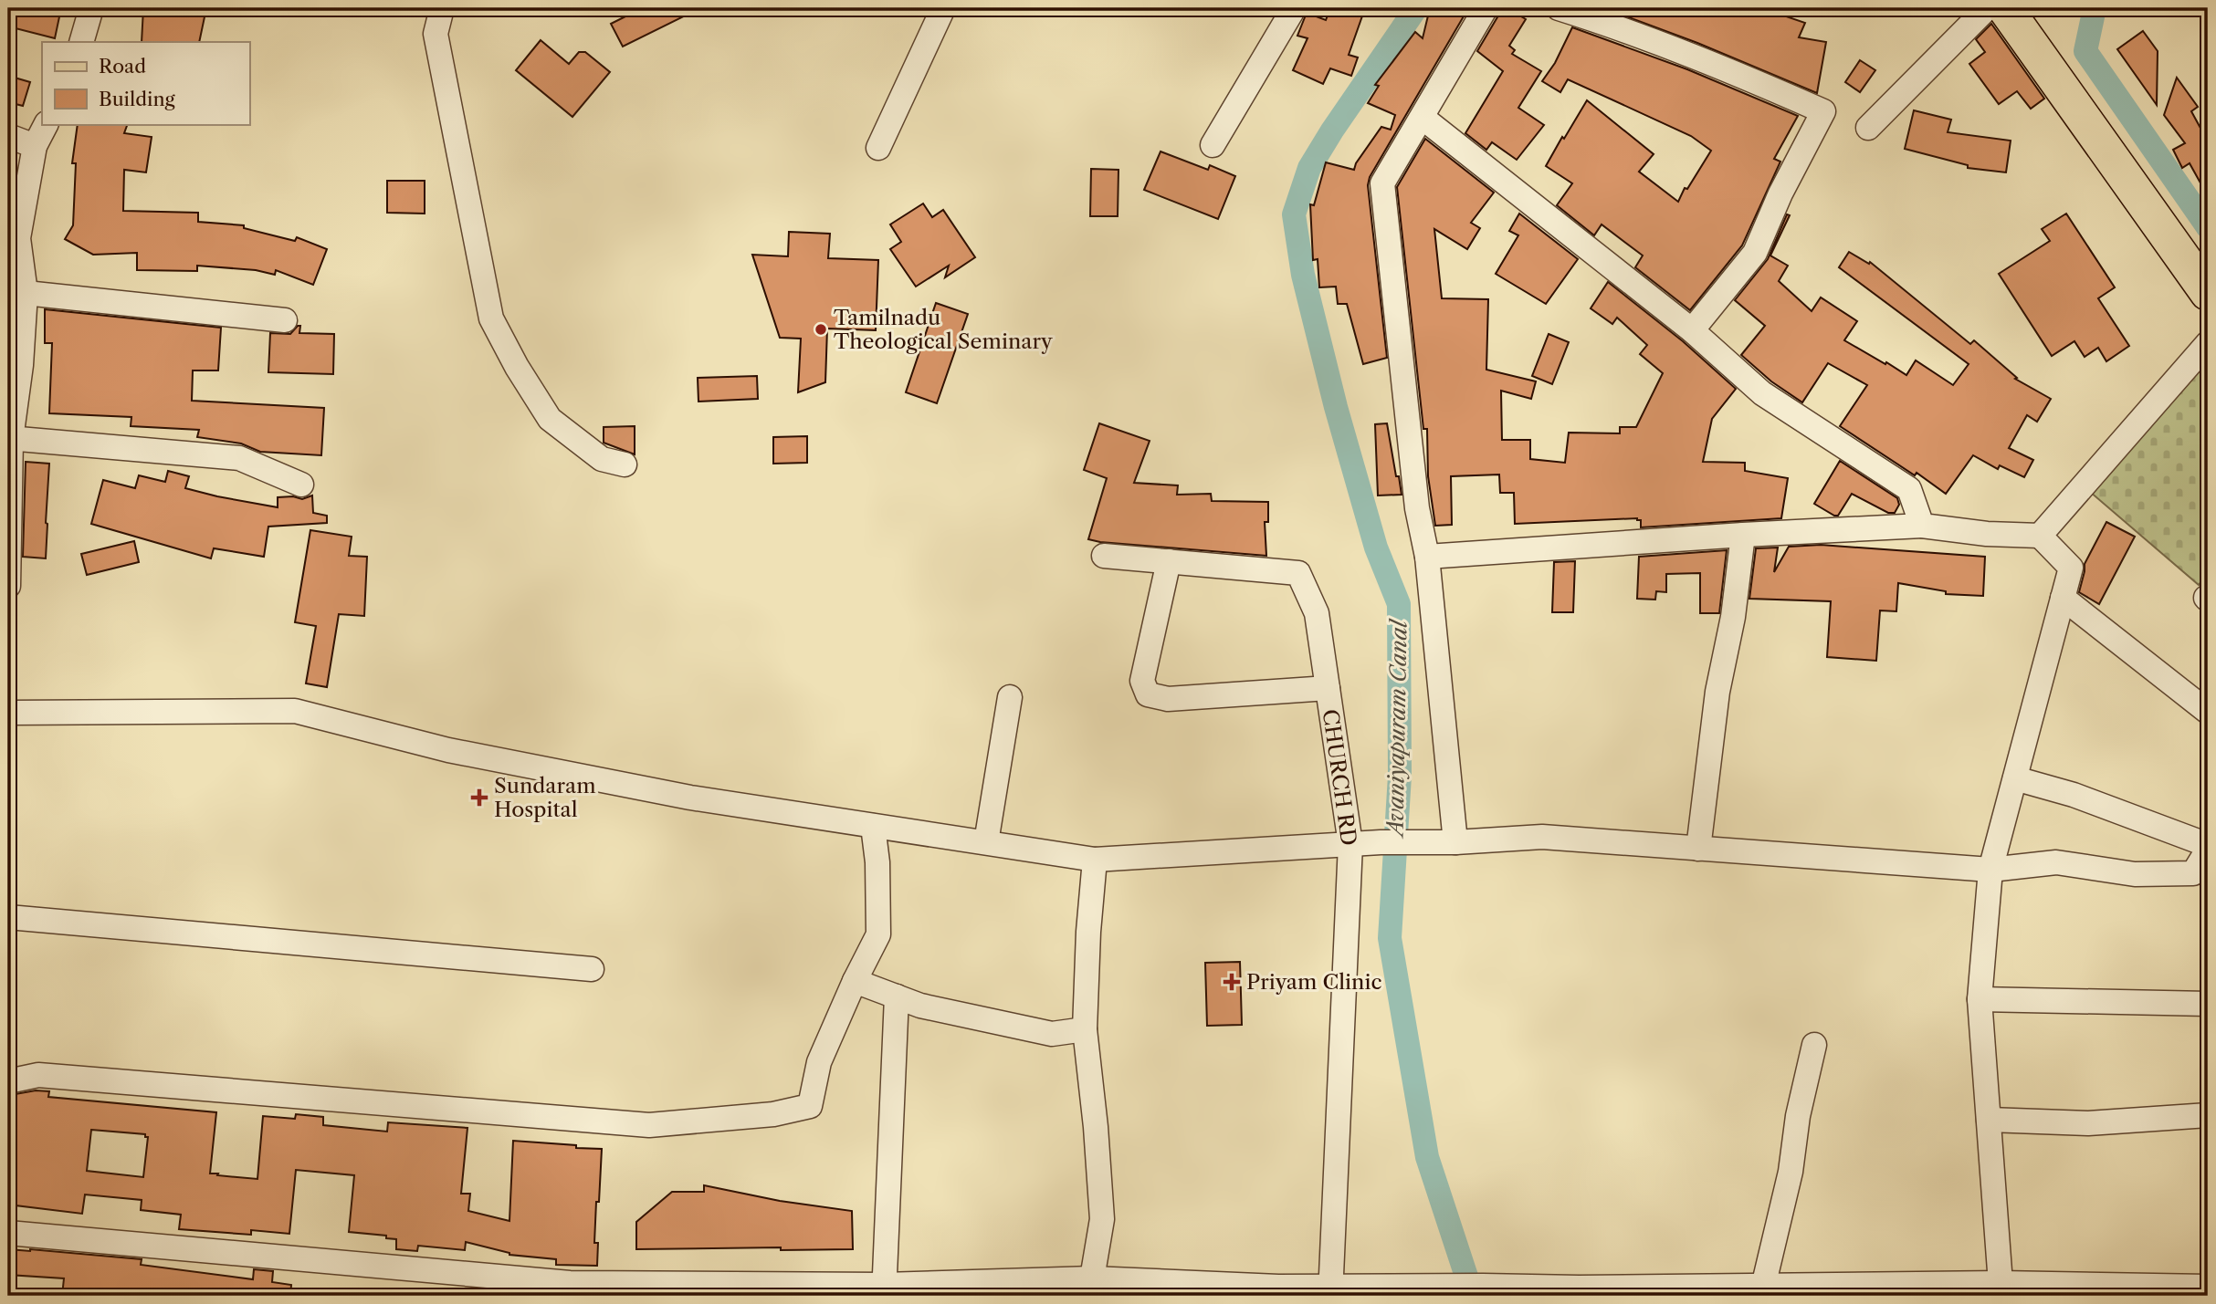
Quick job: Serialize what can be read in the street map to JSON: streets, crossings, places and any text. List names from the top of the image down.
{
  "streets": {
    "street": ["CHURCH RD"]
  },
  "water": ["Avaniyapuram Canal"],
  "places": {
    "other": ["Tamilnadu Theological Seminary"],
    "health": ["Sundaram Hospital", "Priyam Clinic"]
  },
  "legend": ["Road", "Building"]
}
